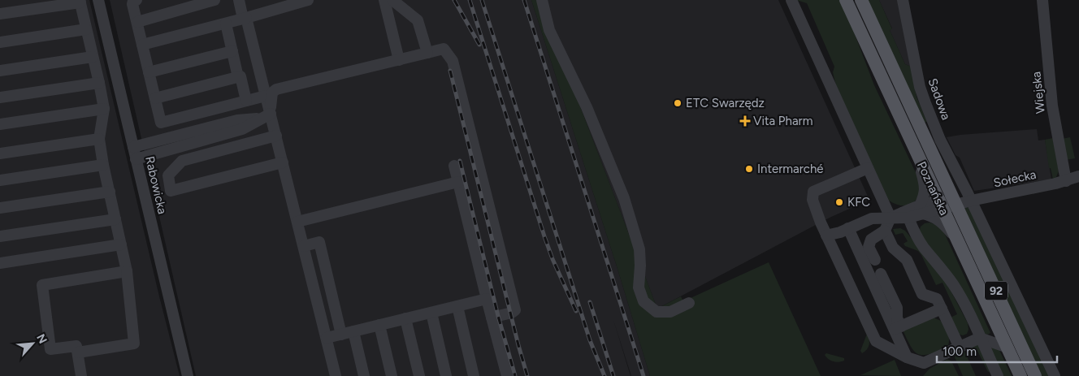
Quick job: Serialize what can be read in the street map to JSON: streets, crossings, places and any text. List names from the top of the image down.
{
  "streets": {
    "main road": ["Poznańska", "92"],
    "street": [
      "Wiejska",
      "Sadowa",
      "Sołecka",
      "Rabowicka"
    ]
  },
  "crossings": [
    ["Wiejska", "Sołecka"],
    ["Sadowa", "Sołecka"],
    ["Sołecka", "Poznańska"]
  ],
  "places": {
    "other": ["ETC Swarzędz", "Intermarché", "KFC"],
    "health": ["Vita Pharm"]
  },
  "scale_bar": "100 m",
  "north": "top right"
}
